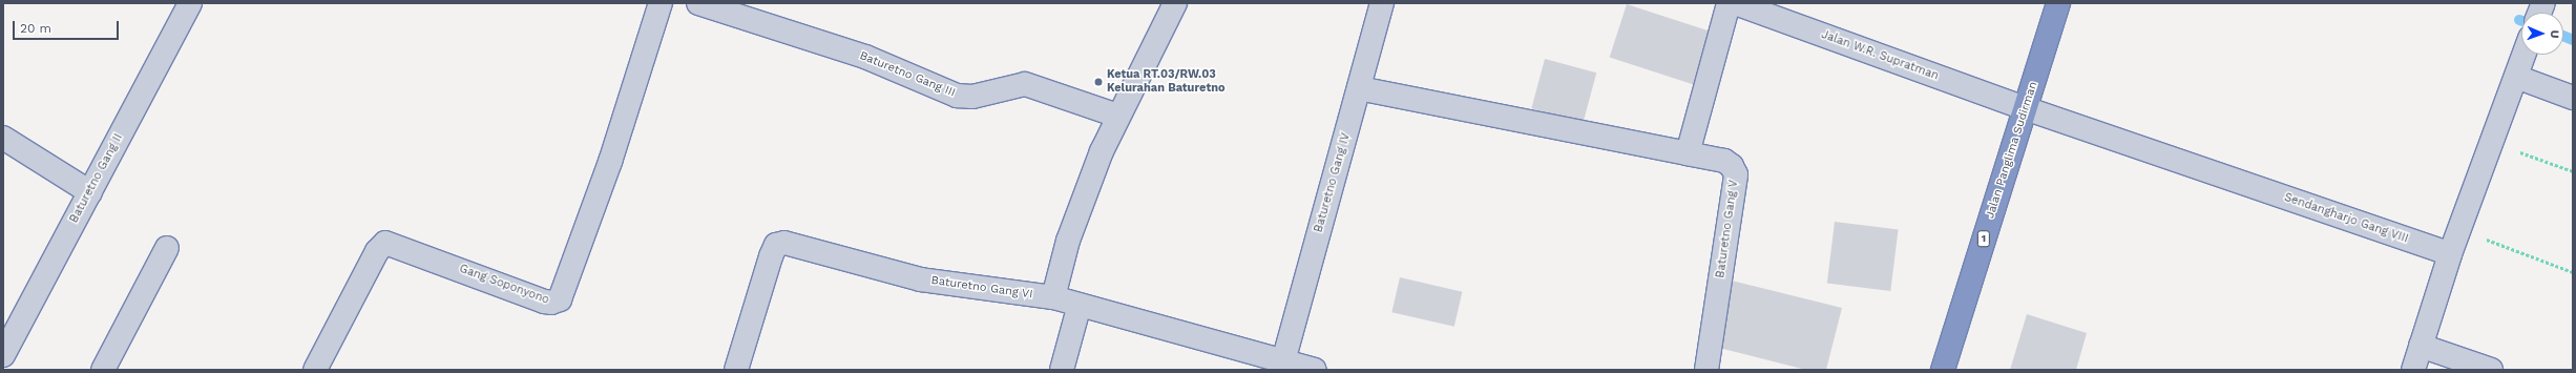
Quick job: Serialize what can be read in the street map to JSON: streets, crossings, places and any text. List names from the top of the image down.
{
  "streets": {
    "highway": ["Jalan Panglima Sudirman", "1"],
    "street": [
      "Jalan W.R. Supratman",
      "Baturetno Gang III",
      "Baturetno Gang II",
      "Baturetno Gang IV",
      "Sendangharjo Gang VIII",
      "Baturetno Gang V",
      "Gang Soponyono",
      "Baturetno Gang VI"
    ]
  },
  "crossings": [
    ["Jalan W.R. Supratman", "Jalan Panglima Sudirman"],
    ["Jalan W.R. Supratman", "Sendangharjo Gang VIII"],
    ["Jalan Panglima Sudirman", "Sendangharjo Gang VIII"],
    ["Baturetno Gang IV", "Baturetno Gang V"],
    ["Baturetno Gang IV", "Baturetno Gang VI"]
  ],
  "places": ["Ketua RT.03/RW.03 Kelurahan Baturetno"],
  "scale_bar": "20 m",
  "north": "right"
}
